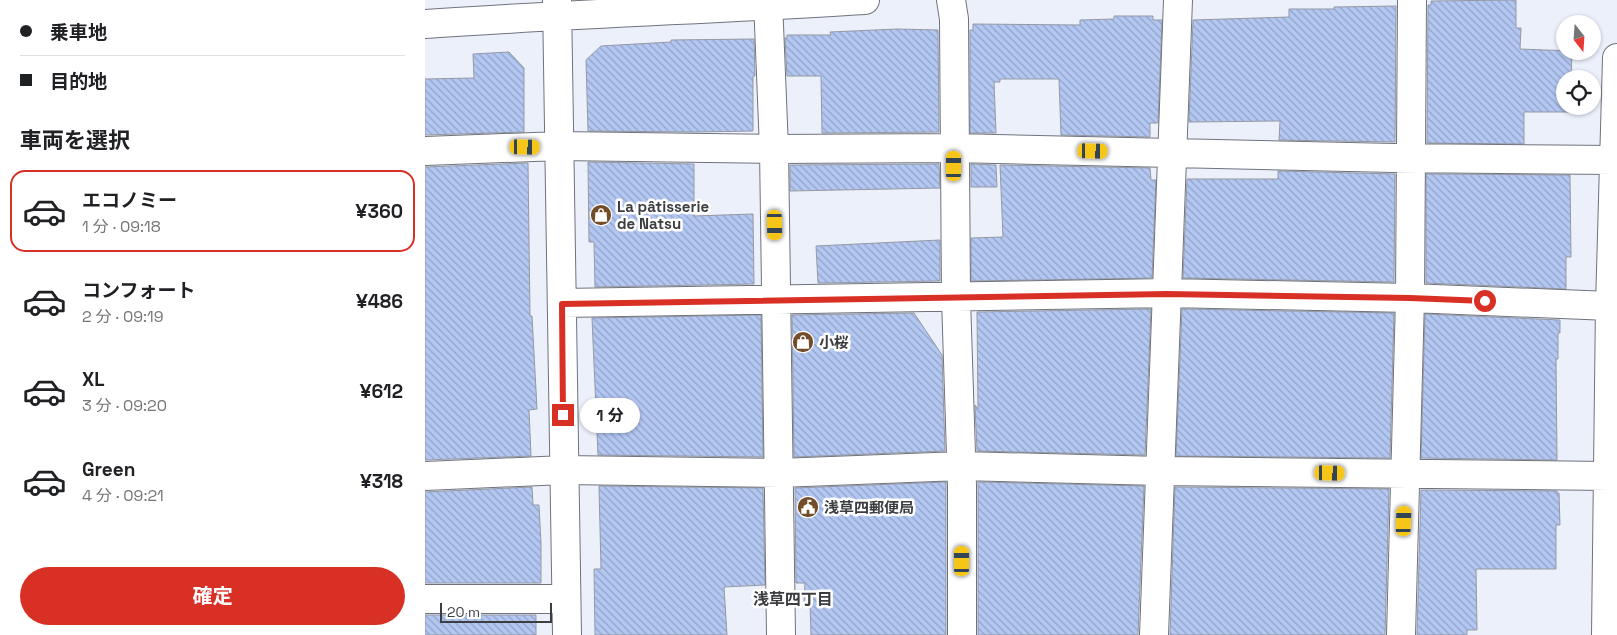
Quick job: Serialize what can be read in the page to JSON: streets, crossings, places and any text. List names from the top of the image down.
{
  "districts": ["浅草四丁目"],
  "places": {
    "shop": ["La pâtisserie de Natsu", "小桜"],
    "public building": ["浅草四郵便局"]
  },
  "scale_bar": "20 m",
  "north": "bottom",
  "page": {
    "banner": ["乗車地", "目的地"],
    "heading": "車両を選択",
    "list": [
      {
        "name": "エコノミー",
        "note": "1 分 · 09:18",
        "value": "¥360"
      },
      {
        "name": "コンフォート",
        "note": "2 分 · 09:19",
        "value": "¥486"
      },
      {
        "name": "XL",
        "note": "3 分 · 09:20",
        "value": "¥612"
      },
      {
        "name": "Green",
        "note": "4 分 · 09:21",
        "value": "¥318"
      }
    ],
    "bubble": "1 分",
    "buttons": "確定",
    "scale": "20 m"
  }
}
